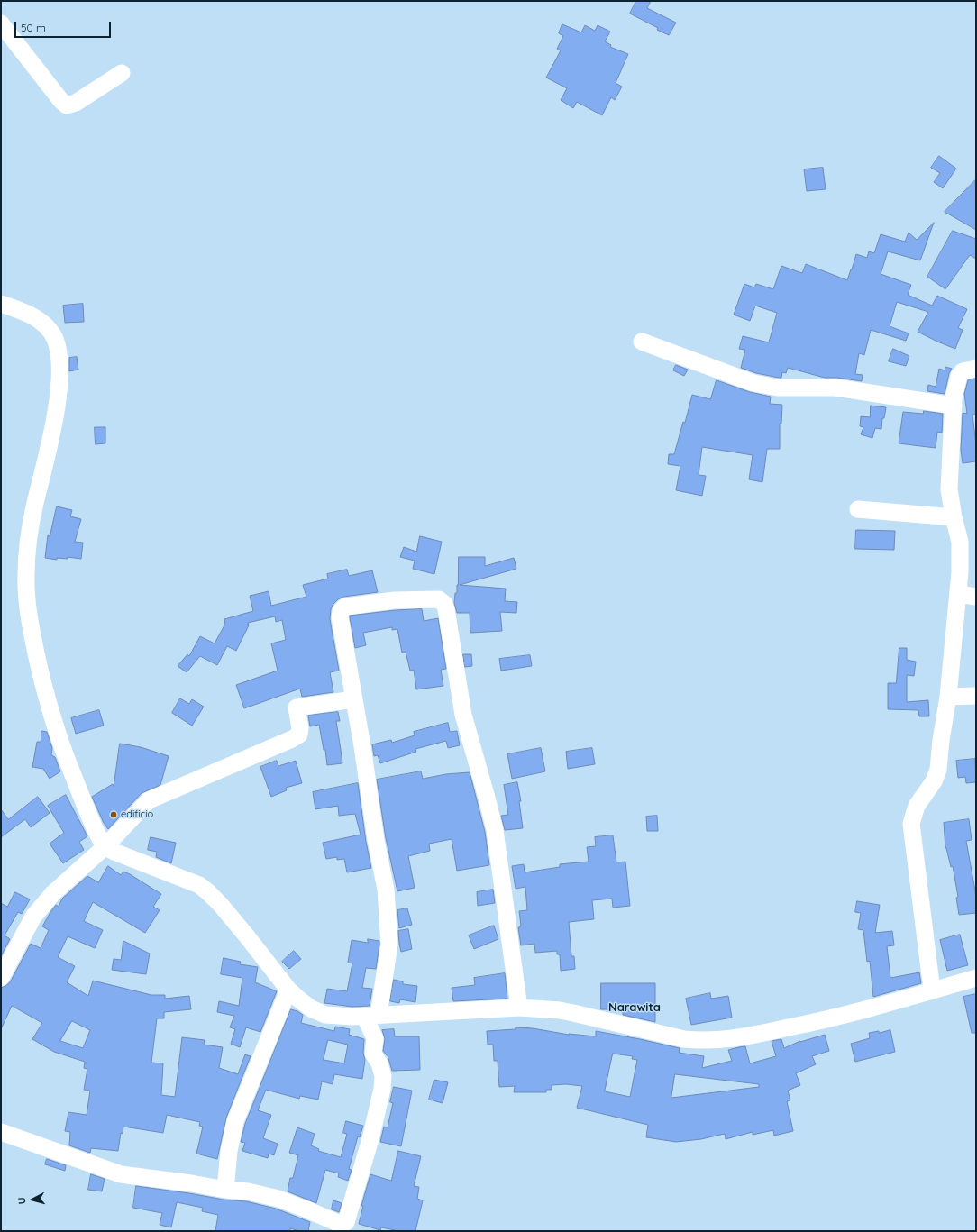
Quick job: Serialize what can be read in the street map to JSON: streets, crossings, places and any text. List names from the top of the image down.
{
  "districts": ["Narawita"],
  "places": ["edificio"],
  "scale_bar": "50 m",
  "north": "left"
}
